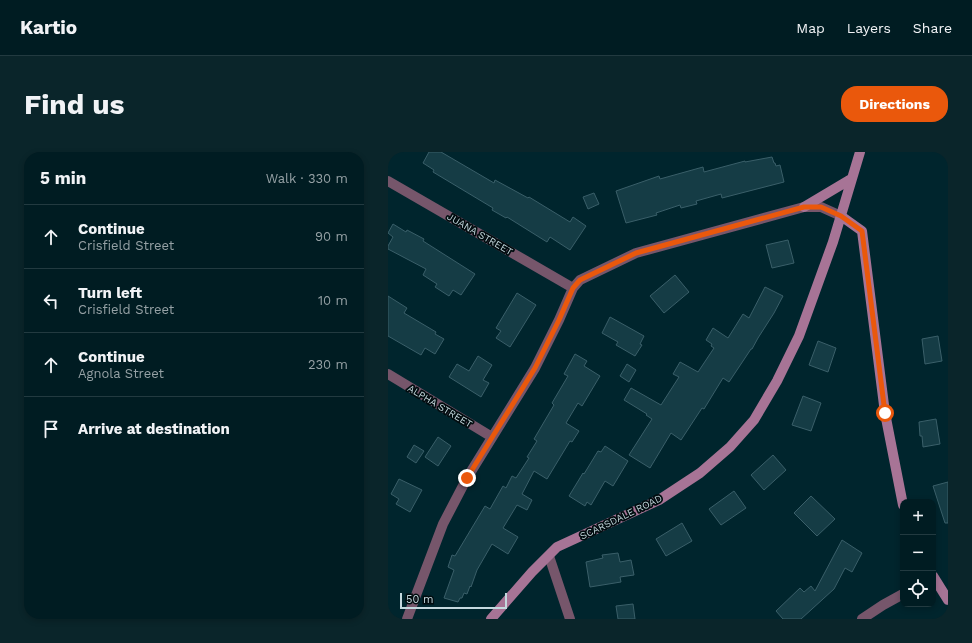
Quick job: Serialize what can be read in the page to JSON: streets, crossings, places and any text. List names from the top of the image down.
{
  "streets": {
    "street": ["JUANA STREET", "ALPHA STREET", "SCARSDALE ROAD"]
  },
  "scale_bar": "50 m",
  "page": {
    "header": "Kartio",
    "nav": ["Map", "Layers", "Share"],
    "buttons": "Directions",
    "title": "Find us",
    "heading": ["5 min", "Walk · 330 m"],
    "list": [
      ["Continue", "Crisfield Street", "90 m"],
      ["Turn left", "Crisfield Street", "10 m"],
      ["Continue", "Agnola Street", "230 m"],
      "Arrive at destination"
    ],
    "map_buttons": ["+", "−"],
    "scale": "50 m"
  }
}
